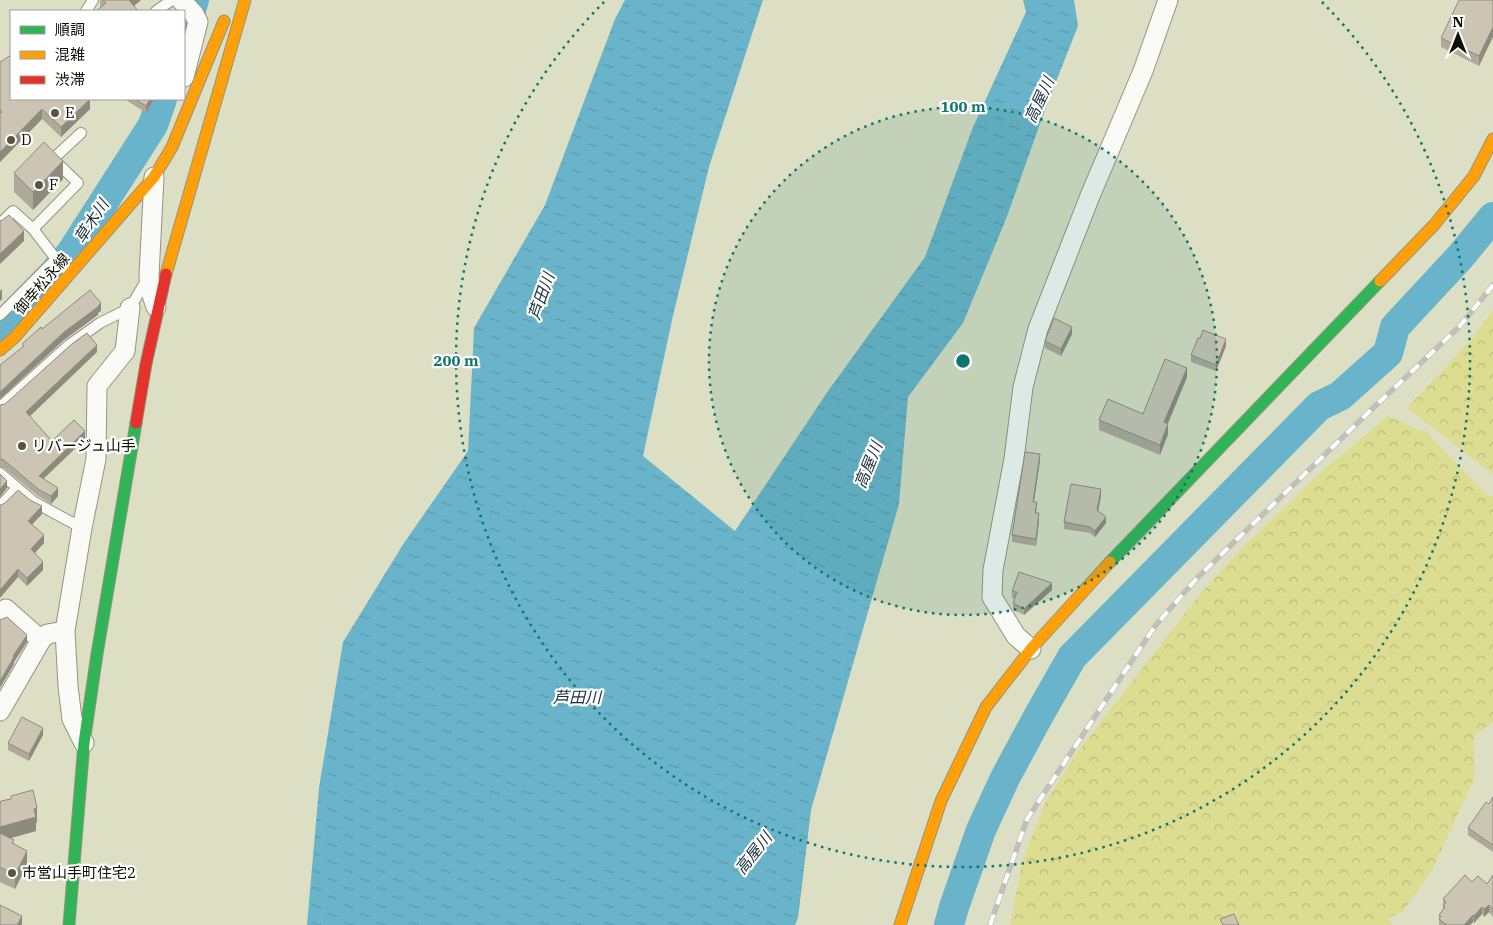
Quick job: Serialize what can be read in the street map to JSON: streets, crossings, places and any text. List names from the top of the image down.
{
  "streets": {
    "street": ["御幸松永線"]
  },
  "water": ["高屋川", "草木川", "芦田川"],
  "places": [
    "E",
    "D",
    "F",
    "リバージュ山手",
    "市営山手町住宅2"
  ],
  "legend": ["順調", "混雑", "渋滞"],
  "north": "top",
  "rings": ["100 m", "200 m"]
}
